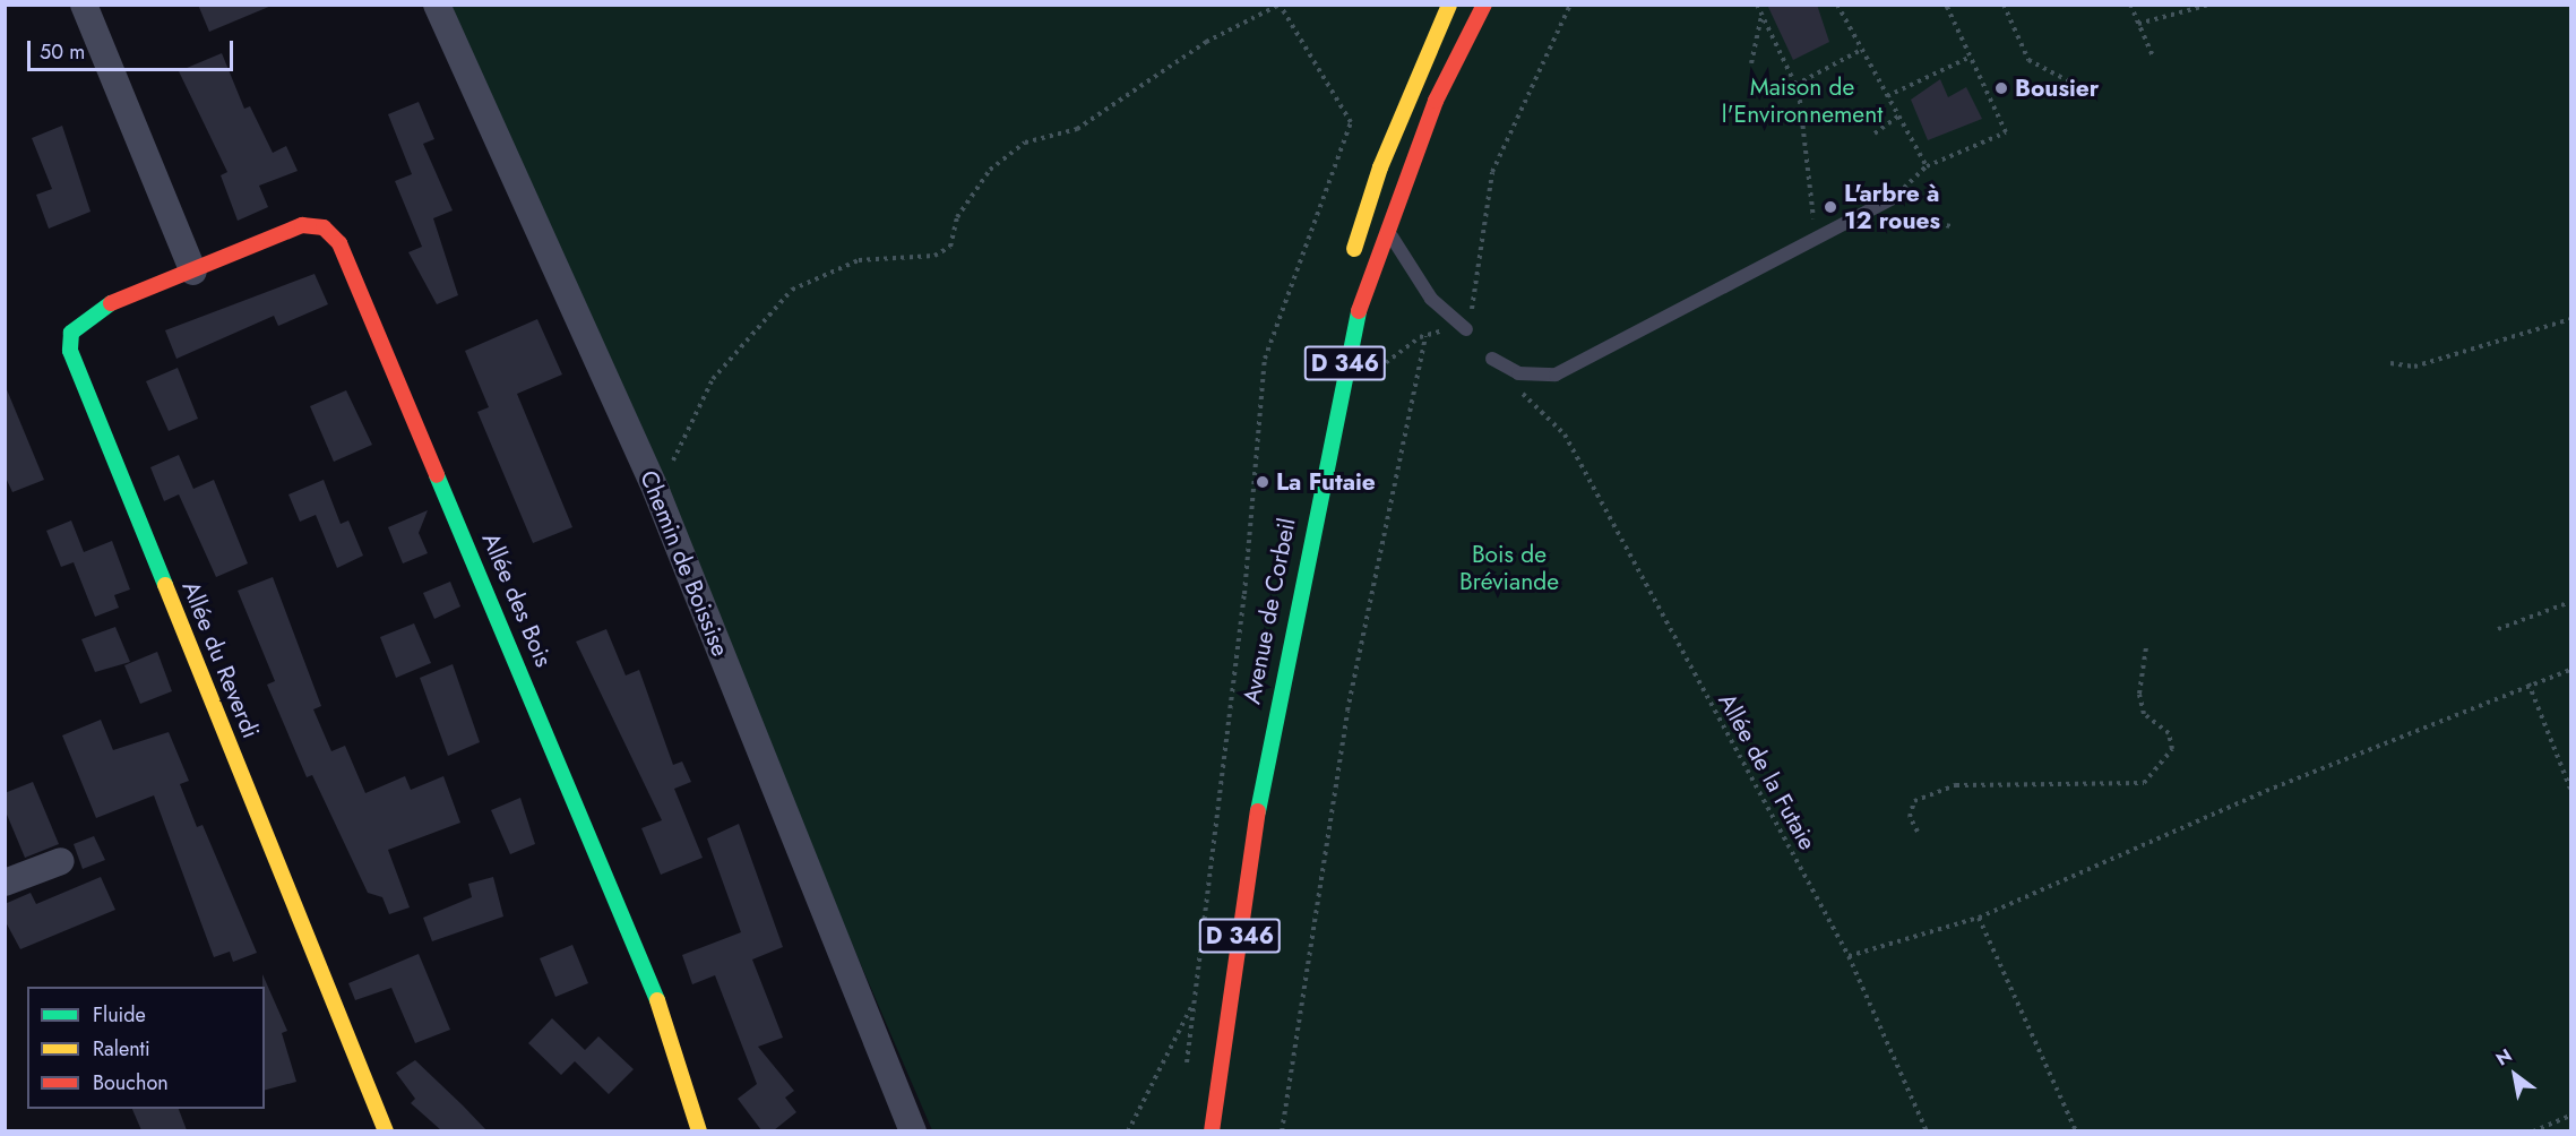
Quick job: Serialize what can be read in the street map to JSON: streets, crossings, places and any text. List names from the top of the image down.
{
  "streets": {
    "street": [
      "D 346",
      "Chemin de Boissise",
      "Allée des Bois",
      "Avenue de Corbeil",
      "Allée du Reverdi"
    ],
    "path": ["Allée de la Futaie"]
  },
  "crossings": [
    ["D 346", "Avenue de Corbeil"],
    ["Allée des Bois", "Allée du Reverdi"]
  ],
  "parks": ["Maison de l'Environnement", "Bois de Bréviande"],
  "places": ["Bousier", "L'arbre à 12 roues", "La Futaie"],
  "legend": ["Fluide", "Ralenti", "Bouchon"],
  "scale_bar": "50 m",
  "north": "top left"
}
